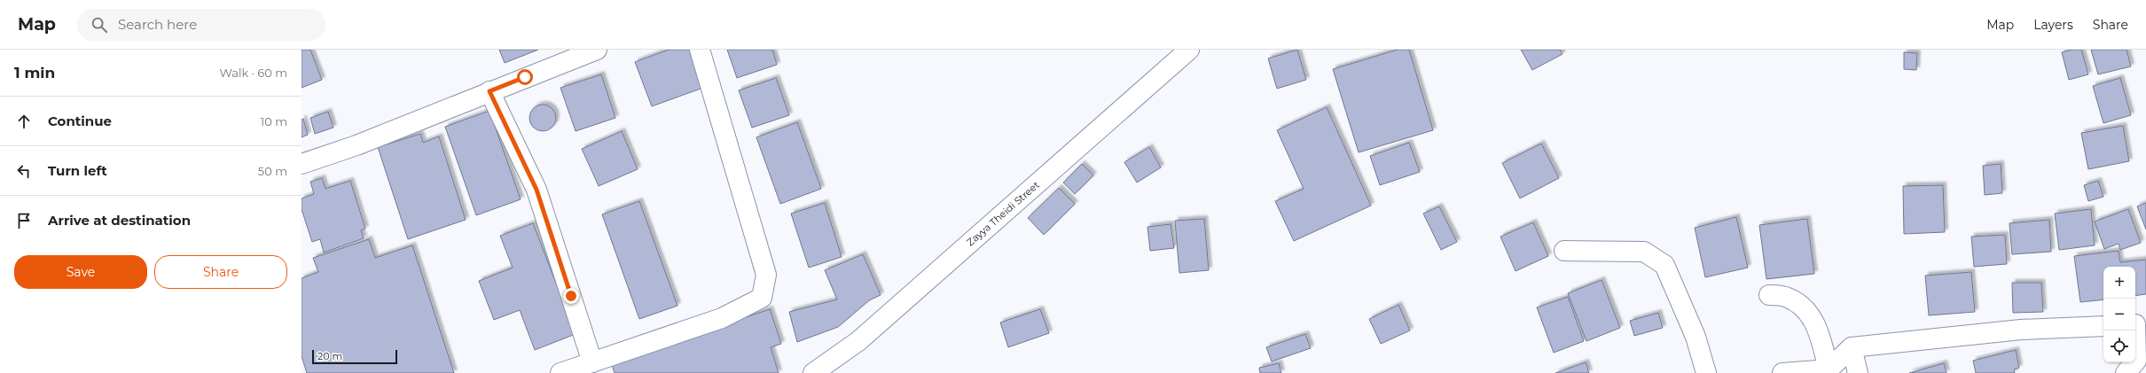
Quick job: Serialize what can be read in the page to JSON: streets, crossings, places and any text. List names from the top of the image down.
{
  "streets": {
    "street": ["Zayya Theidi Street"]
  },
  "scale_bar": "20 m",
  "page": {
    "header": "Map",
    "search": "Search here",
    "nav": ["Map", "Layers", "Share"],
    "heading": ["1 min", "Walk · 60 m"],
    "list": [
      ["Continue", "10 m"],
      ["Turn left", "50 m"],
      "Arrive at destination"
    ],
    "buttons": ["Save", "Share"],
    "map_buttons": ["+", "−"],
    "scale": "20 m"
  }
}
